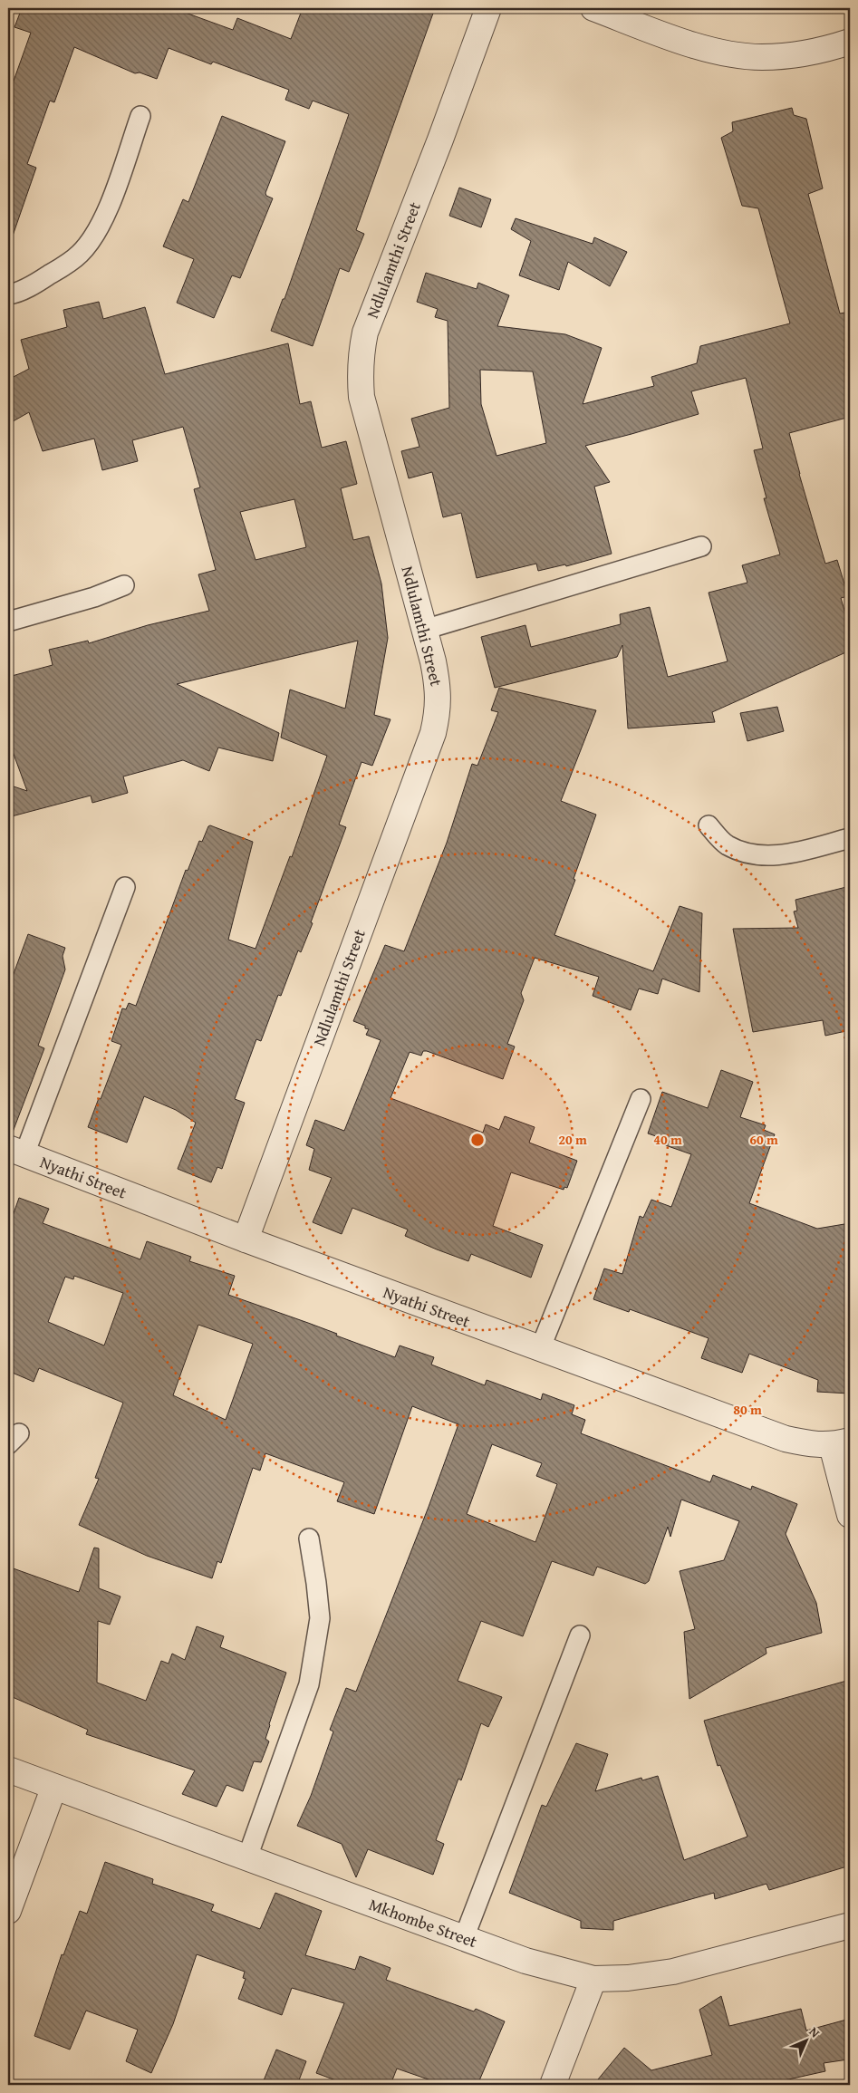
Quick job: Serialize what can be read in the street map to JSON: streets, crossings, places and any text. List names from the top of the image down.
{
  "streets": {
    "street": ["Ndlulamthi Street", "Nyathi Street", "Mkhombe Street"]
  },
  "crossings": [
    ["Ndlulamthi Street", "Nyathi Street"]
  ],
  "north": "top right",
  "rings": [
    "20 m",
    "40 m",
    "60 m",
    "80 m"
  ]
}
